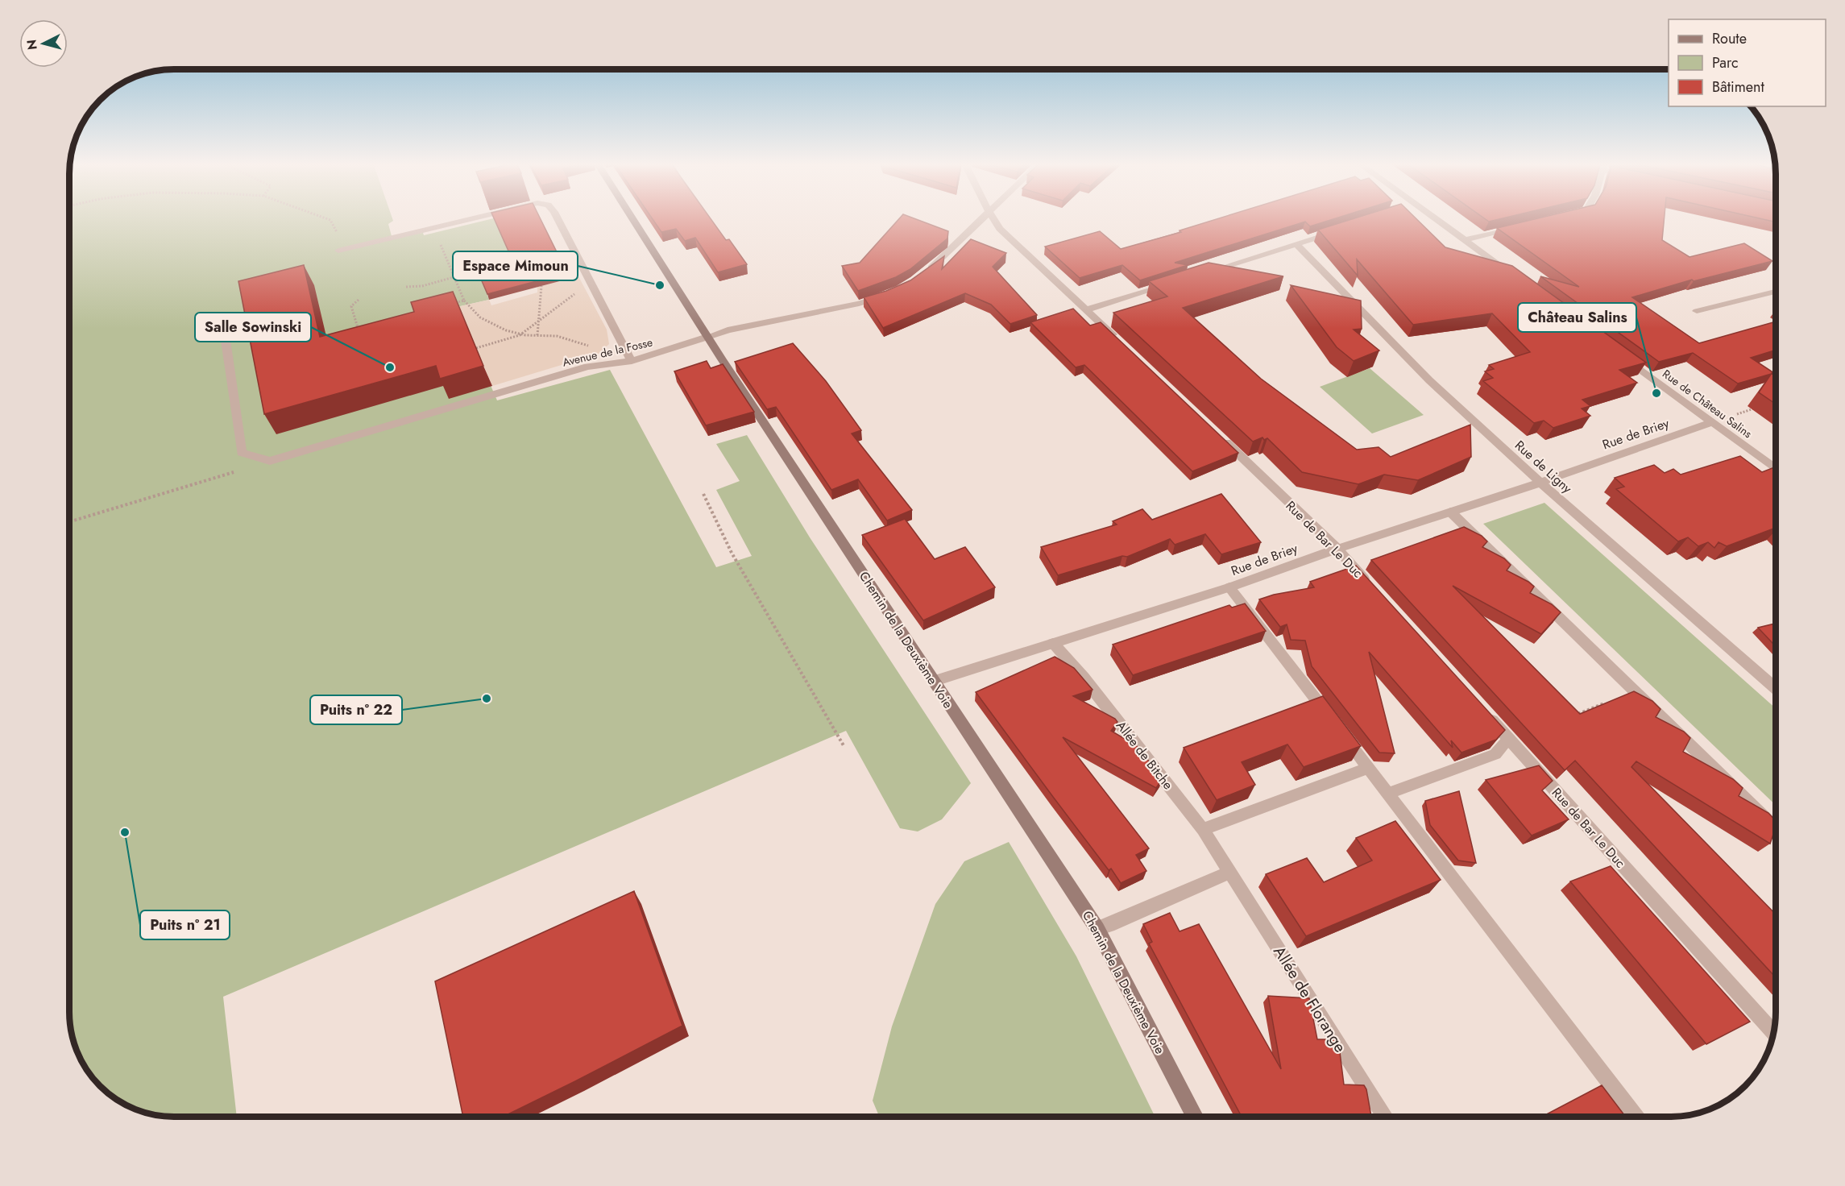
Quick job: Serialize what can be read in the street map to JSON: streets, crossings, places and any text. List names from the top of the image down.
{
  "streets": {
    "street": [
      "Avenue de la Fosse",
      "Rue de Château Salins",
      "Rue de Briey",
      "Rue de Ligny",
      "Rue de Bar Le Duc",
      "Chemin de la Deuxième Voie",
      "Allée de Bitche",
      "Allée de Florange"
    ]
  },
  "crossings": [
    ["Avenue de la Fosse", "Chemin de la Deuxième Voie"],
    ["Rue de Château Salins", "Rue de Briey"],
    ["Rue de Briey", "Rue de Ligny"],
    ["Rue de Briey", "Rue de Bar Le Duc"],
    ["Rue de Briey", "Chemin de la Deuxième Voie"],
    ["Rue de Briey", "Allée de Bitche"],
    ["Allée de Bitche", "Allée de Florange"]
  ],
  "places": [
    "Espace Mimoun",
    "Salle Sowinski",
    "Château Salins",
    "Puits n° 22",
    "Puits n° 21"
  ],
  "legend": ["Route", "Parc", "Bâtiment"],
  "north": "left"
}
